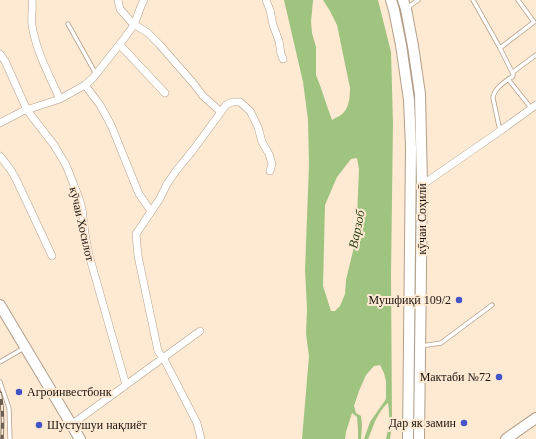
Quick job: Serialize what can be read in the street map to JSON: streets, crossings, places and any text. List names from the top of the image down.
{
  "streets": {
    "main road": ["кӯчаи Соҳилӣ"],
    "street": ["кӯчаи Хосилот"]
  },
  "water": ["Варзоб"],
  "places": [
    "Мушфиқӣ 109/2",
    "Мактаби №72",
    "Агроинвестбонк",
    "Дар як замин",
    "Шустушуи нақлиёт"
  ]
}
